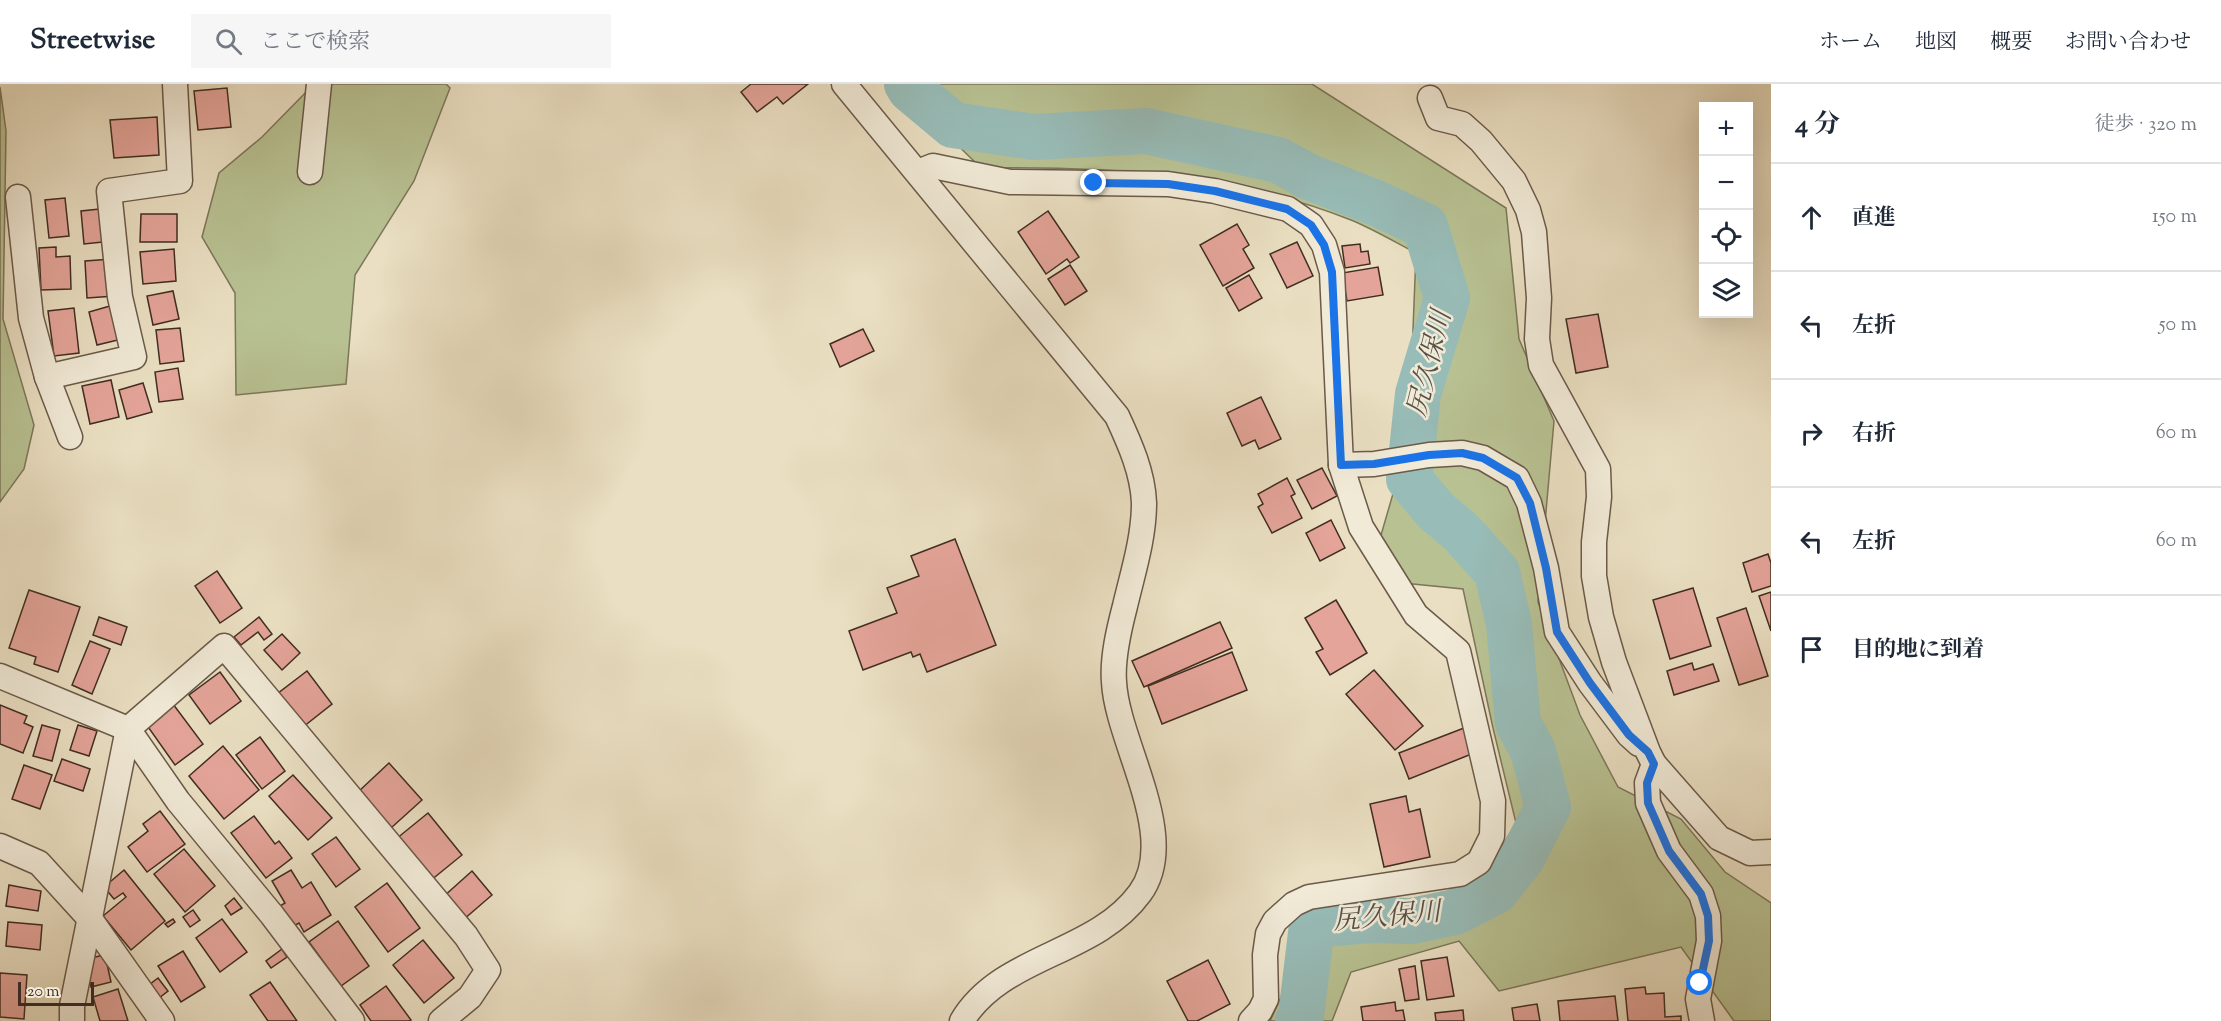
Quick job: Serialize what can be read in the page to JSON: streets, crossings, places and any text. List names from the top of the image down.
{
  "water": ["尻久保川"],
  "scale_bar": "20 m",
  "page": {
    "header": "Streetwise",
    "search": "ここで検索",
    "nav": [
      "ホーム",
      "地図",
      "概要",
      "お問い合わせ"
    ],
    "heading": ["4 分", "徒歩 · 320 m"],
    "map_buttons": ["+", "−"],
    "list": [
      ["直進", "150 m"],
      ["左折", "50 m"],
      ["右折", "60 m"],
      ["左折", "60 m"],
      "目的地に到着"
    ],
    "scale": "20 m"
  }
}
